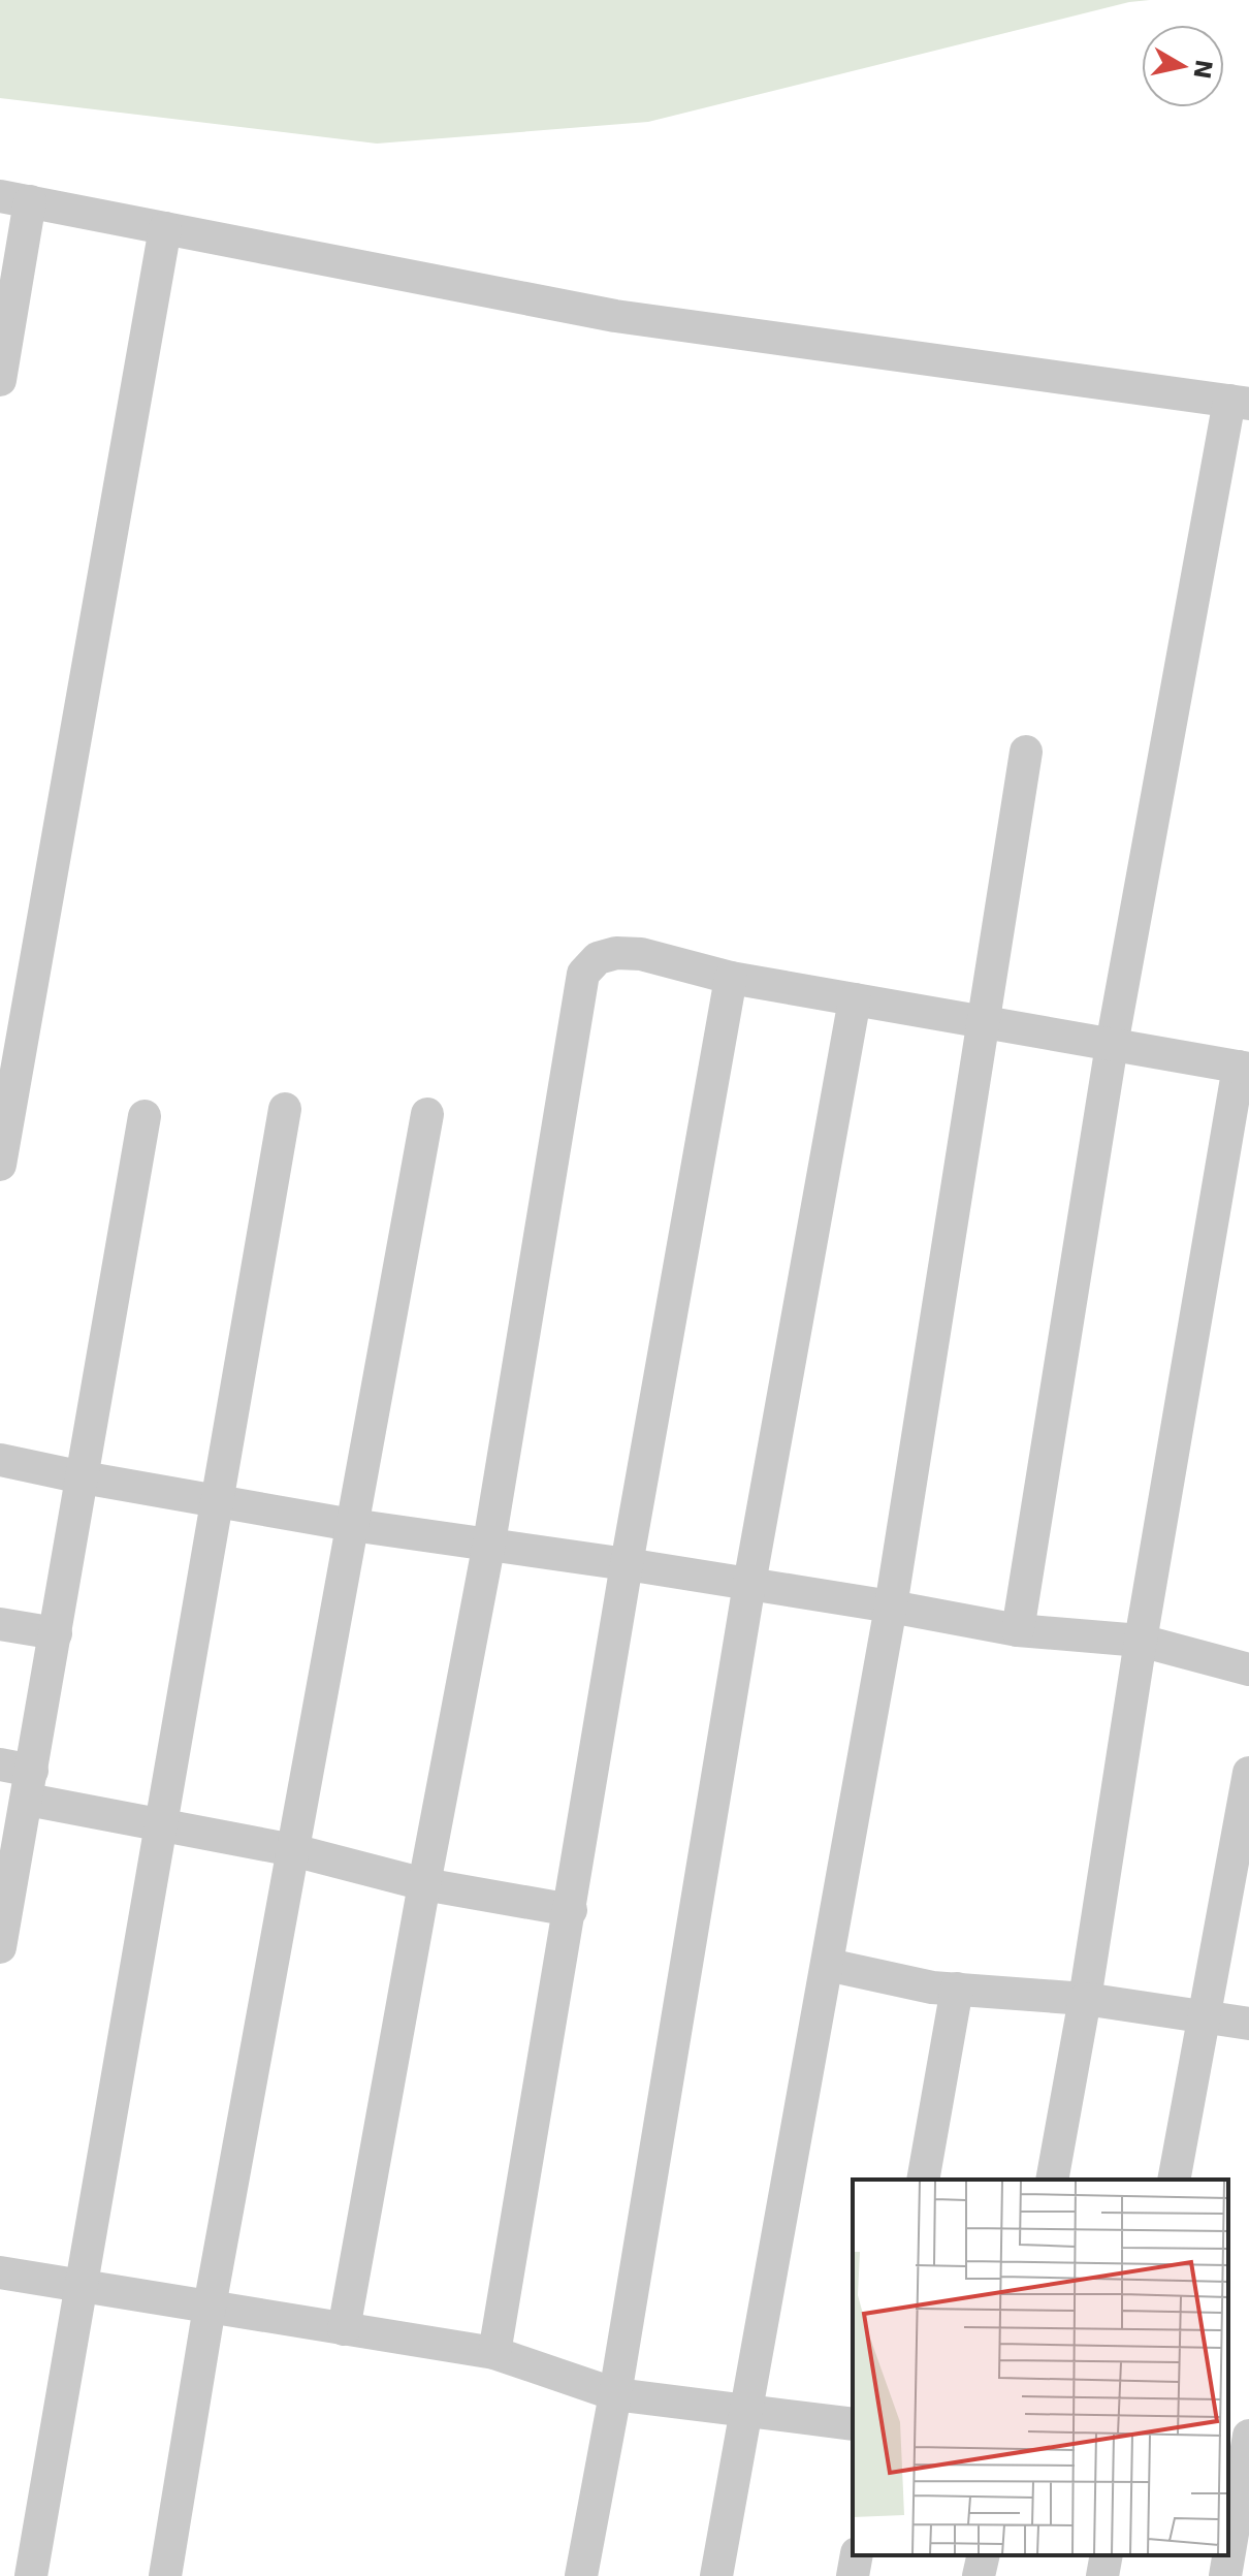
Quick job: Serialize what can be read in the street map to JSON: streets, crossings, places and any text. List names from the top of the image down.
{
  "north": "right"
}
